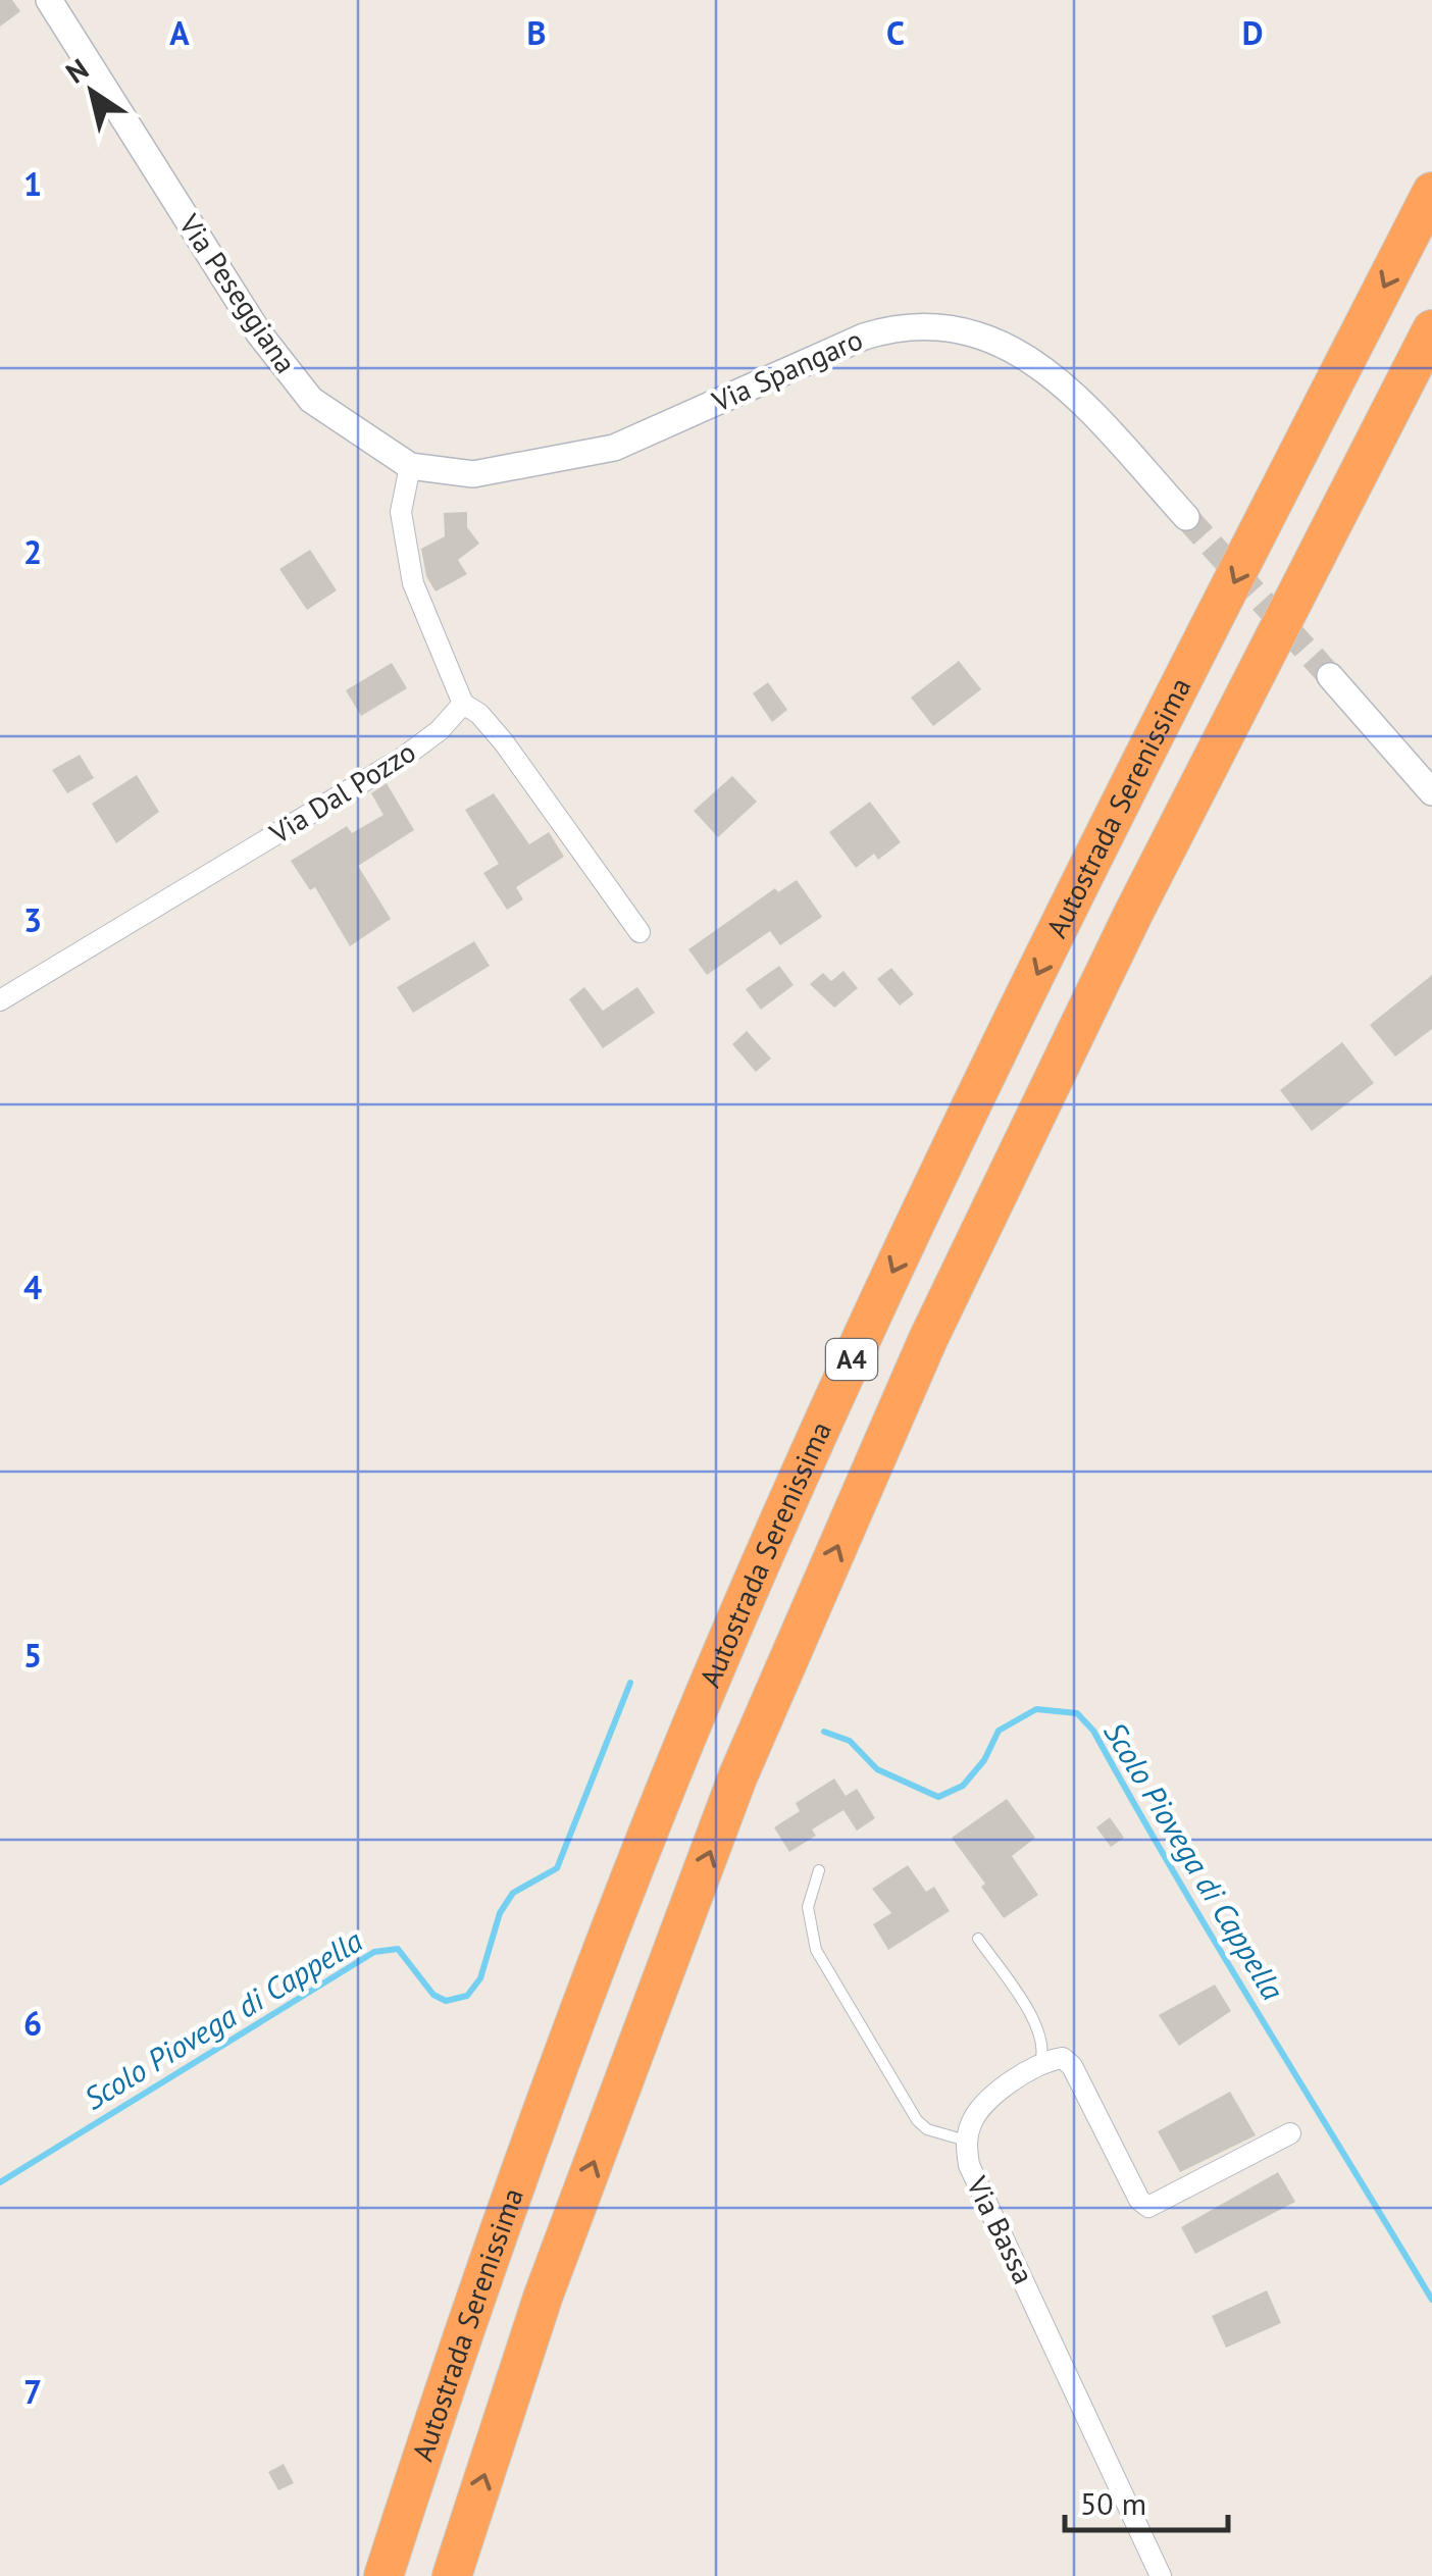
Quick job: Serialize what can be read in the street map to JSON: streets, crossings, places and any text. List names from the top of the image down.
{
  "streets": {
    "highway": ["Autostrada Serenissima", "A4"],
    "street": [
      "Via Peseggiana",
      "Via Spangaro",
      "Via Dal Pozzo",
      "Via Bassa"
    ]
  },
  "crossings": [
    ["Via Peseggiana", "Via Spangaro"]
  ],
  "water": ["Scolo Piovega di Cappella"],
  "scale_bar": "50 m",
  "north": "top left",
  "grid": {
    "columns": [
      "A",
      "B",
      "C",
      "D"
    ],
    "rows": [
      "1",
      "2",
      "3",
      "4",
      "5",
      "6",
      "7"
    ]
  }
}
